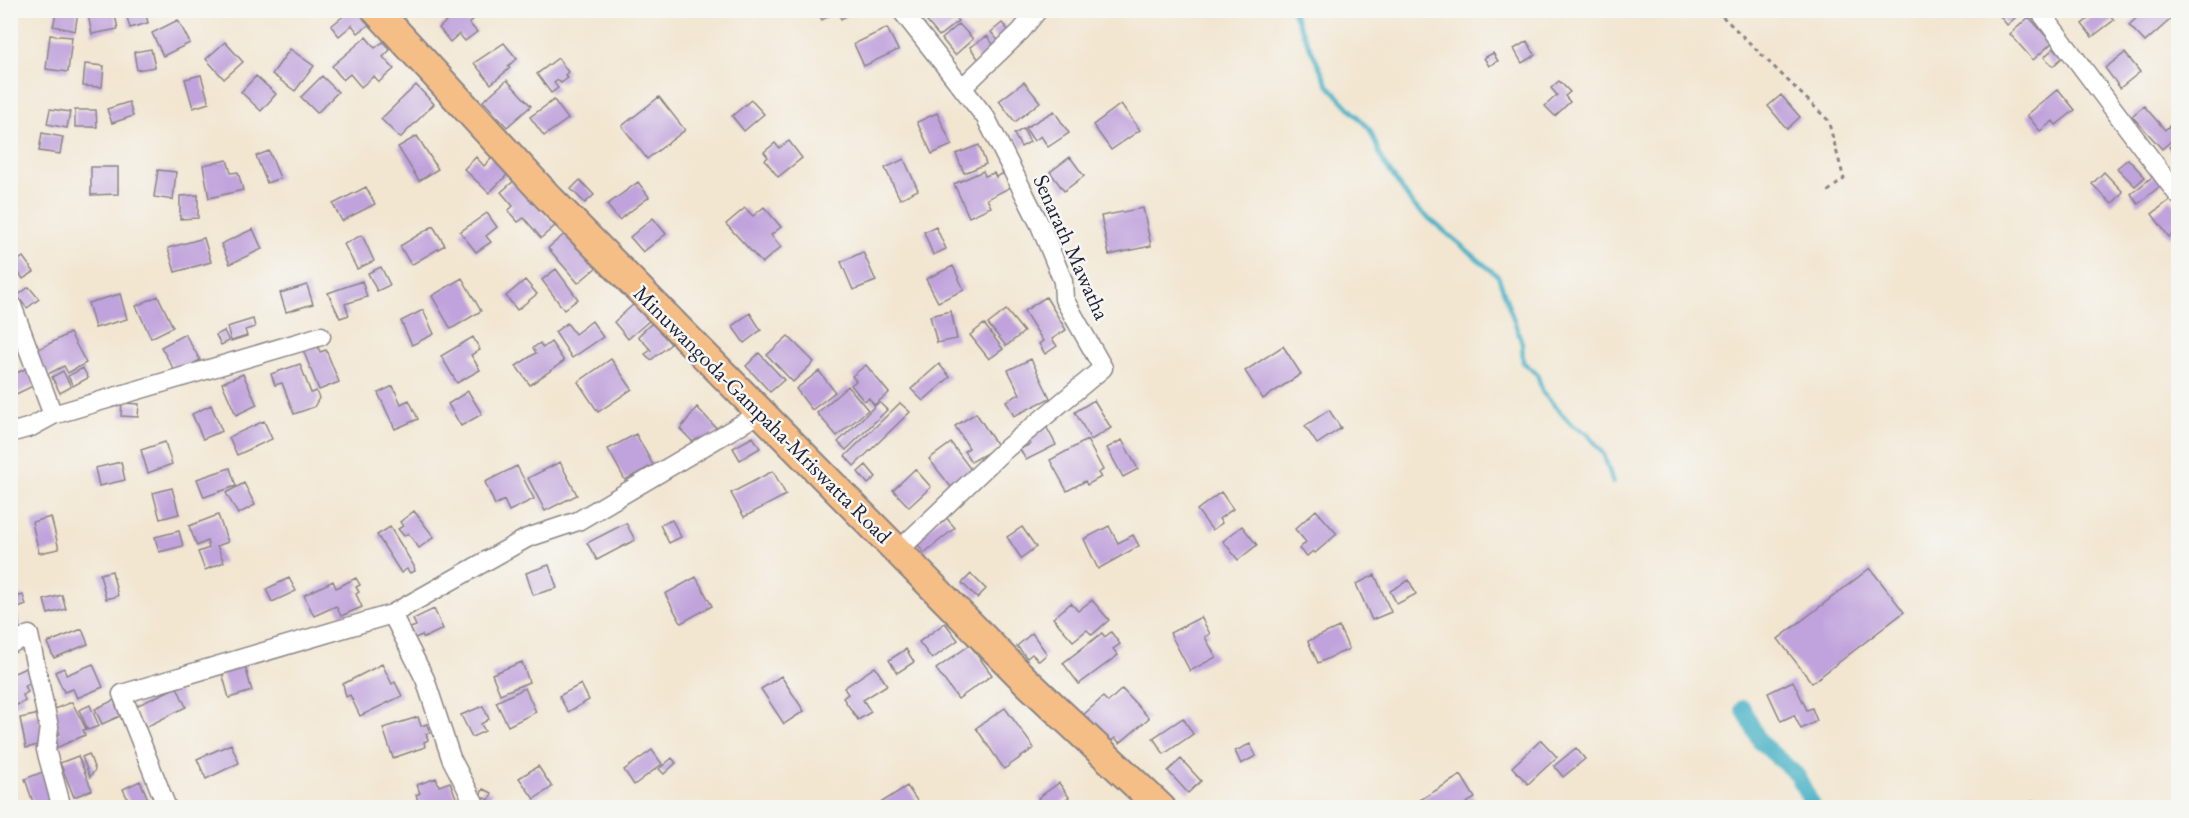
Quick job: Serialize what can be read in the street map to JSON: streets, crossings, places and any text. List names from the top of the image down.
{
  "streets": {
    "main road": ["Minuwangoda-Gampaha-Mriswatta Road"],
    "street": ["Senarath Mawatha"]
  },
  "crossings": [
    ["Senarath Mawatha", "Minuwangoda-Gampaha-Mriswatta Road"]
  ]
}
